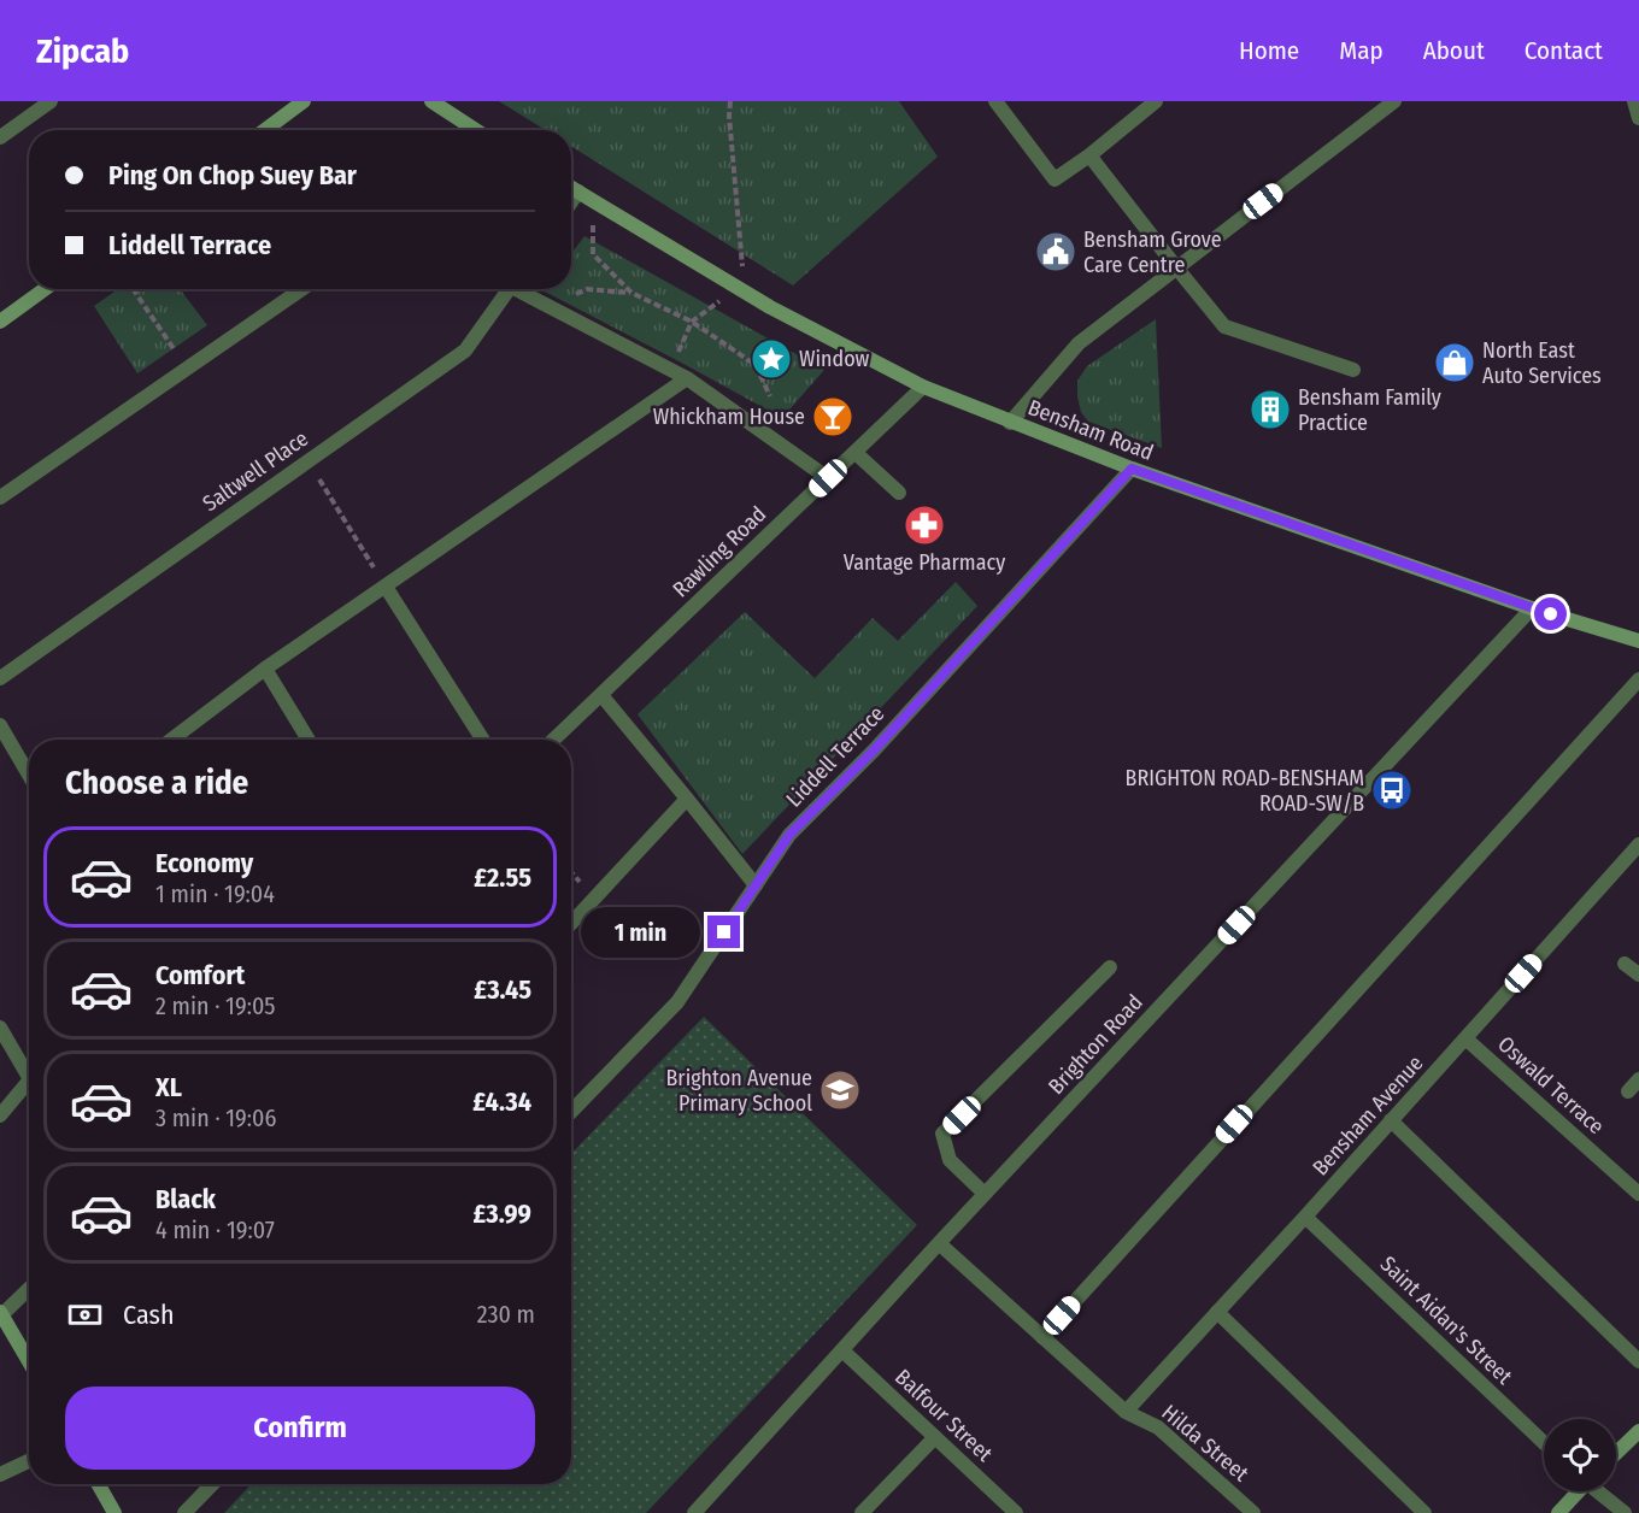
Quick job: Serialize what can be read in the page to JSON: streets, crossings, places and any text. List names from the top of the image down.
{
  "streets": {
    "main road": ["Bensham Road"],
    "street": [
      "Saltwell Place",
      "Rawling Road",
      "Liddell Terrace",
      "Brighton Road",
      "Oswald Terrace",
      "Bensham Avenue",
      "Saint Aidan's Street",
      "Balfour Street",
      "Hilda Street"
    ]
  },
  "crossings": [
    ["Bensham Road", "Rawling Road"],
    ["Bensham Road", "Liddell Terrace"],
    ["Bensham Road", "Brighton Road"],
    ["Brighton Road", "Balfour Street"],
    ["Brighton Road", "Hilda Street"],
    ["Oswald Terrace", "Bensham Avenue"],
    ["Bensham Avenue", "Saint Aidan's Street"],
    ["Bensham Avenue", "Hilda Street"]
  ],
  "places": {
    "public building": ["Bensham Grove Care Centre"],
    "place": ["Window"],
    "shop": ["North East Auto Services"],
    "building": ["Bensham Family Practice"],
    "bar": ["Whickham House"],
    "pharmacy": ["Vantage Pharmacy"],
    "bus stop": ["BRIGHTON ROAD-BENSHAM ROAD-SW/B"],
    "school or university": ["Brighton Avenue Primary School"]
  },
  "page": {
    "header": "Zipcab",
    "nav": [
      "Home",
      "Map",
      "About",
      "Contact"
    ],
    "banner": ["Ping On Chop Suey Bar", "Liddell Terrace"],
    "heading": "Choose a ride",
    "list": [
      {
        "name": "Economy",
        "note": "1 min · 19:04",
        "value": "£2.55"
      },
      {
        "name": "Comfort",
        "note": "2 min · 19:05",
        "value": "£3.45"
      },
      {
        "name": "XL",
        "note": "3 min · 19:06",
        "value": "£4.34"
      },
      {
        "name": "Black",
        "note": "4 min · 19:07",
        "value": "£3.99"
      }
    ],
    "bubble": "1 min",
    "pay": ["Cash", "230 m"],
    "buttons": "Confirm"
  }
}
